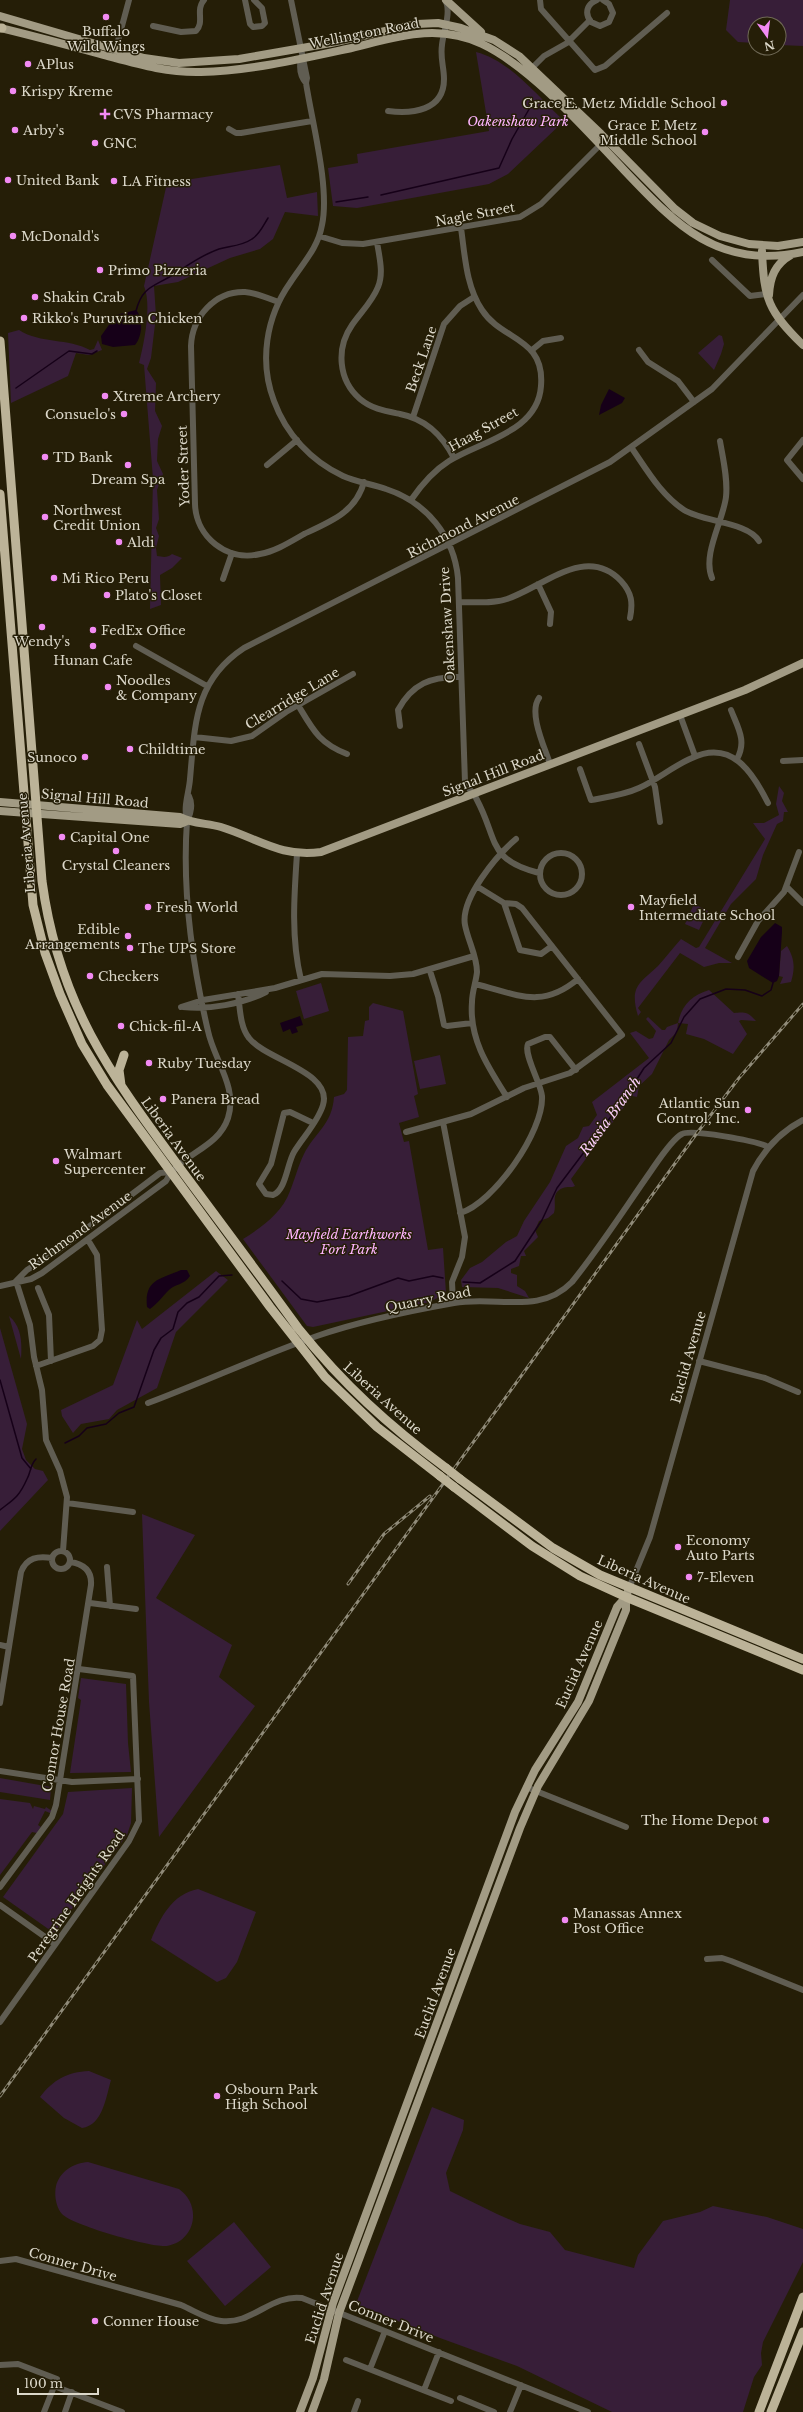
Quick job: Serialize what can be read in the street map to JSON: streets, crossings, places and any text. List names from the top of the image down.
{
  "streets": {
    "highway": ["Liberia Avenue"],
    "main road": ["Wellington Road", "Signal Hill Road", "Euclid Avenue"],
    "street": [
      "Nagle Street",
      "Beck Lane",
      "Haag Street",
      "Yoder Street",
      "Richmond Avenue",
      "Oakenshaw Drive",
      "Clearridge Lane",
      "Quarry Road",
      "Connor House Road",
      "Peregrine Heights Road",
      "Conner Drive"
    ]
  },
  "crossings": [
    ["Wellington Road", "Nagle Street"],
    ["Wellington Road", "Oakenshaw Drive"],
    ["Nagle Street", "Haag Street"],
    ["Nagle Street", "Oakenshaw Drive"],
    ["Beck Lane", "Haag Street"],
    ["Haag Street", "Oakenshaw Drive"],
    ["Yoder Street", "Oakenshaw Drive"],
    ["Richmond Avenue", "Oakenshaw Drive"],
    ["Richmond Avenue", "Clearridge Lane"],
    ["Richmond Avenue", "Signal Hill Road"],
    ["Richmond Avenue", "Liberia Avenue"],
    ["Oakenshaw Drive", "Signal Hill Road"],
    ["Signal Hill Road", "Liberia Avenue"],
    ["Liberia Avenue", "Quarry Road"],
    ["Liberia Avenue", "Euclid Avenue"],
    ["Quarry Road", "Euclid Avenue"],
    ["Euclid Avenue", "Conner Drive"],
    ["Connor House Road", "Peregrine Heights Road"]
  ],
  "water": ["Russia Branch"],
  "parks": ["Oakenshaw Park", "Mayfield Earthworks Fort Park"],
  "places": {
    "other": [
      "Buffalo Wild Wings",
      "APlus",
      "Krispy Kreme",
      "Grace E. Metz Middle School",
      "Arby's",
      "Grace E Metz Middle School",
      "GNC",
      "United Bank",
      "LA Fitness",
      "McDonald's",
      "Primo Pizzeria",
      "Shakin Crab",
      "Rikko's Puruvian Chicken",
      "Xtreme Archery",
      "Consuelo's",
      "TD Bank",
      "Dream Spa",
      "Northwest Credit Union",
      "Aldi",
      "Mi Rico Peru",
      "Plato's Closet",
      "Wendy's",
      "FedEx Office",
      "Hunan Cafe",
      "Noodles & Company",
      "Childtime",
      "Sunoco",
      "Capital One",
      "Crystal Cleaners",
      "Fresh World",
      "Mayfield Intermediate School",
      "Edible Arrangements",
      "The UPS Store",
      "Checkers",
      "Chick-fil-A",
      "Ruby Tuesday",
      "Panera Bread",
      "Atlantic Sun Control, Inc.",
      "Walmart Supercenter",
      "Economy Auto Parts",
      "7-Eleven",
      "The Home Depot",
      "Manassas Annex Post Office",
      "Osbourn Park High School",
      "Conner House"
    ],
    "health": ["CVS Pharmacy"]
  },
  "scale_bar": "100 m",
  "north": "bottom"
}
